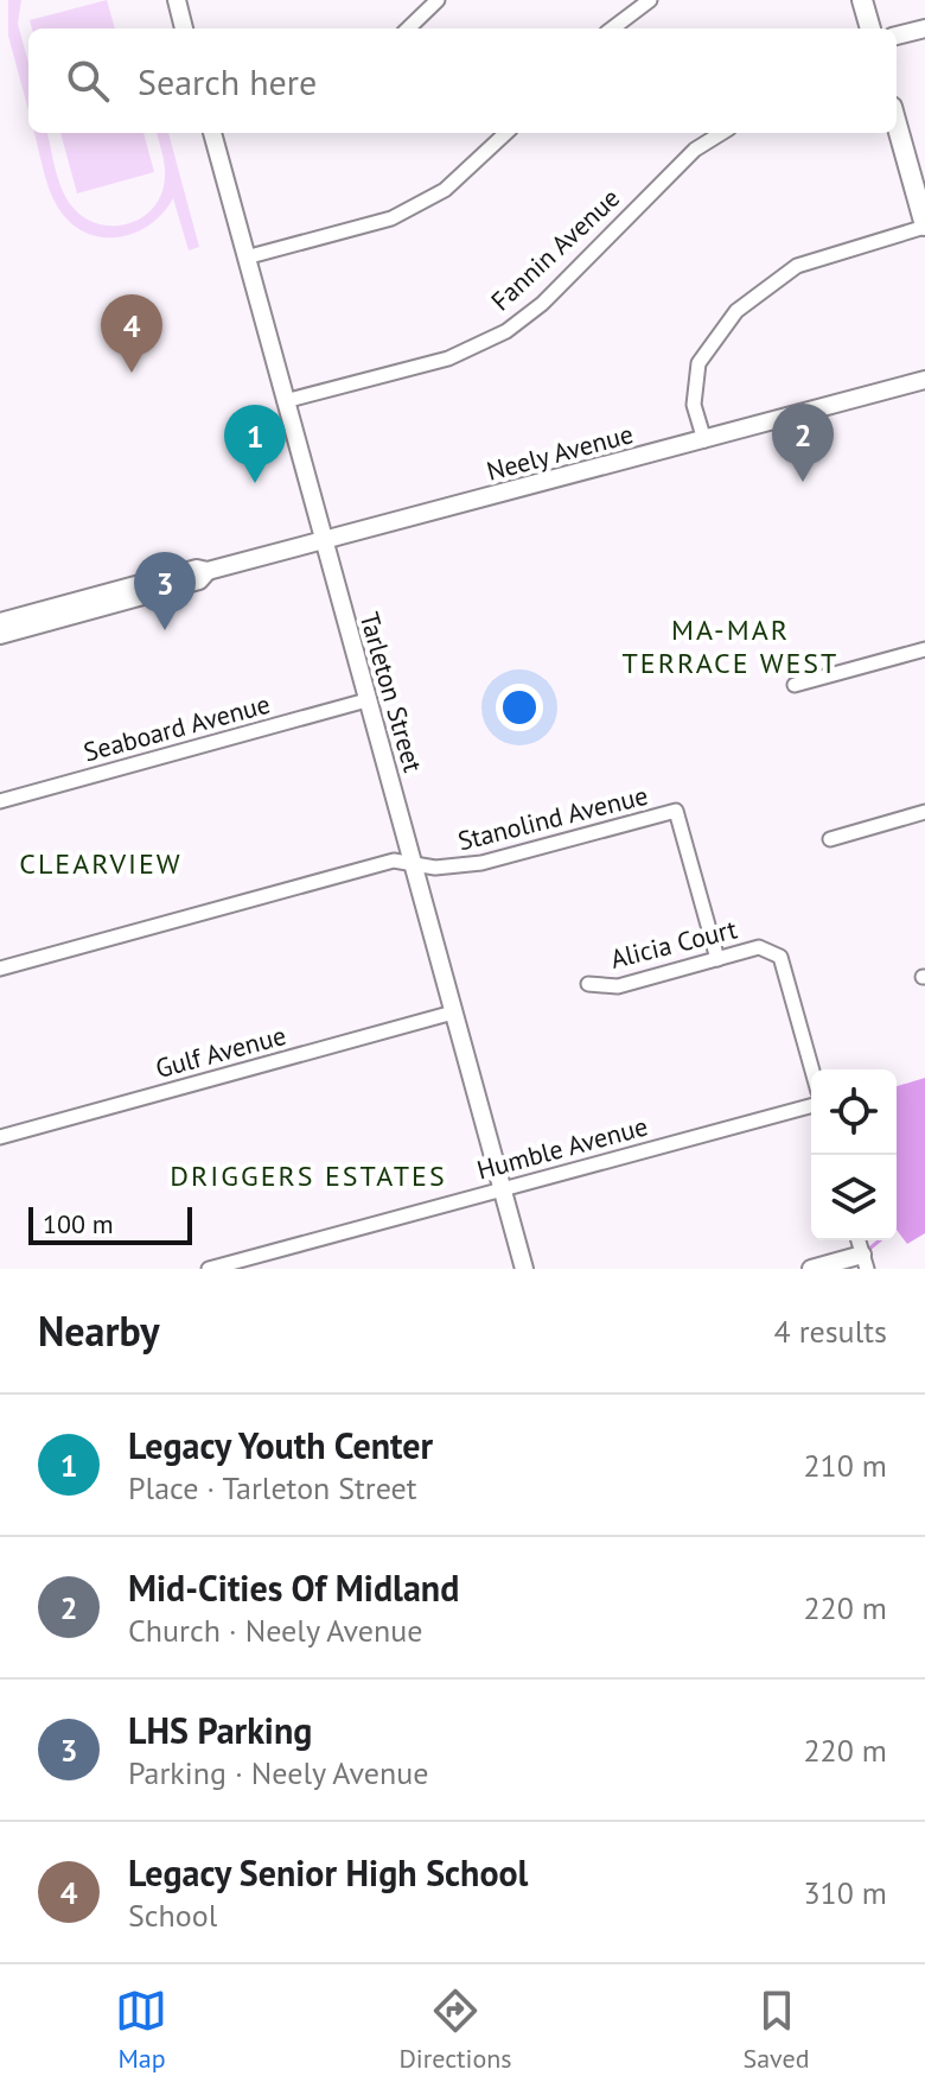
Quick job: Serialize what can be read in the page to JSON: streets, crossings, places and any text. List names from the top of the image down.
{
  "streets": {
    "street": [
      "Fannin Avenue",
      "Neely Avenue",
      "Tarleton Street",
      "Seaboard Avenue",
      "Stanolind Avenue",
      "Alicia Court",
      "Gulf Avenue",
      "Humble Avenue"
    ]
  },
  "crossings": [
    ["Fannin Avenue", "Tarleton Street"],
    ["Neely Avenue", "Tarleton Street"],
    ["Tarleton Street", "Seaboard Avenue"],
    ["Tarleton Street", "Stanolind Avenue"],
    ["Tarleton Street", "Gulf Avenue"],
    ["Tarleton Street", "Humble Avenue"],
    ["Stanolind Avenue", "Alicia Court"]
  ],
  "districts": ["MA-MAR TERRACE WEST", "CLEARVIEW", "DRIGGERS ESTATES"],
  "scale_bar": "100 m",
  "page": {
    "search": "Search here",
    "pins": [
      "4",
      "2",
      "1",
      "3"
    ],
    "scale": "100 m",
    "heading": ["Nearby", "4 results"],
    "list": [
      {
        "mark": "1",
        "name": "Legacy Youth Center",
        "note": "Place · Tarleton Street",
        "value": "210 m"
      },
      {
        "mark": "2",
        "name": "Mid-Cities Of Midland",
        "note": "Church · Neely Avenue",
        "value": "220 m"
      },
      {
        "mark": "3",
        "name": "LHS Parking",
        "note": "Parking · Neely Avenue",
        "value": "220 m"
      },
      {
        "mark": "4",
        "name": "Legacy Senior High School",
        "note": "School",
        "value": "310 m"
      }
    ],
    "nav": ["Map", "Directions", "Saved"]
  }
}
